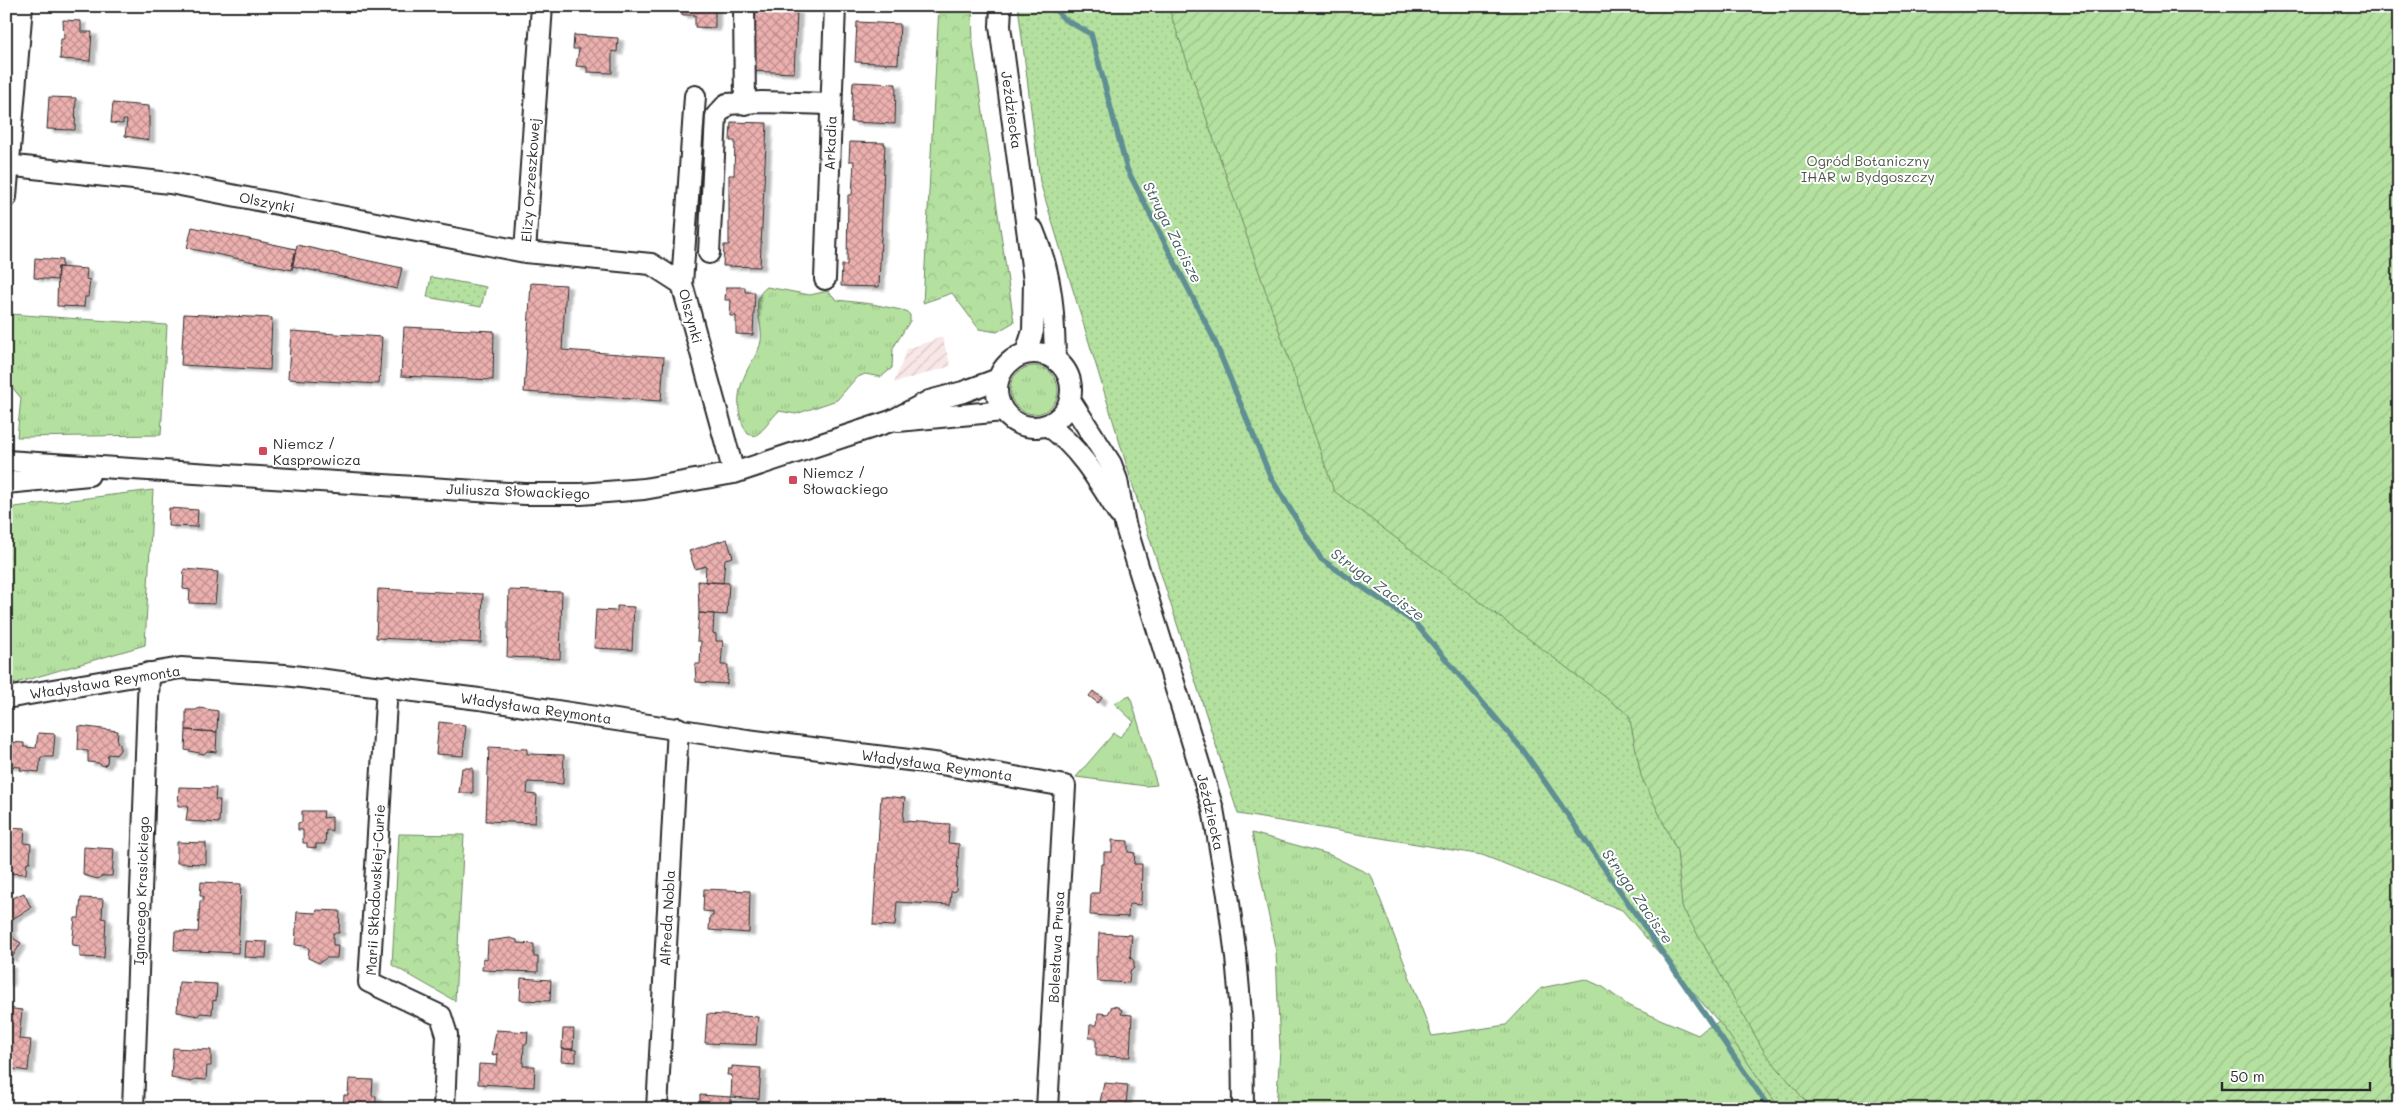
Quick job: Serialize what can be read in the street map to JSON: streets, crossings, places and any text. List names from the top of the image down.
{
  "streets": {
    "street": [
      "Jeździecka",
      "Arkadia",
      "Elizy Orzeszkowej",
      "Olszynki",
      "Juliusza Słowackiego",
      "Władysława Reymonta",
      "Marii Skłodowskiej-Curie",
      "Ignacego Krasickiego",
      "Alfreda Nobla",
      "Bolesława Prusa"
    ]
  },
  "crossings": [
    ["Jeździecka", "Juliusza Słowackiego"],
    ["Elizy Orzeszkowej", "Olszynki"],
    ["Olszynki", "Juliusza Słowackiego"],
    ["Władysława Reymonta", "Marii Skłodowskiej-Curie"],
    ["Władysława Reymonta", "Ignacego Krasickiego"],
    ["Władysława Reymonta", "Alfreda Nobla"],
    ["Władysława Reymonta", "Bolesława Prusa"]
  ],
  "water": ["Struga Zacisze"],
  "parks": ["Ogród Botaniczny IHAR w Bydgoszczy"],
  "places": {
    "transit": ["Niemcz / Kasprowicza", "Niemcz / Słowackiego"]
  },
  "scale_bar": "50 m"
}
